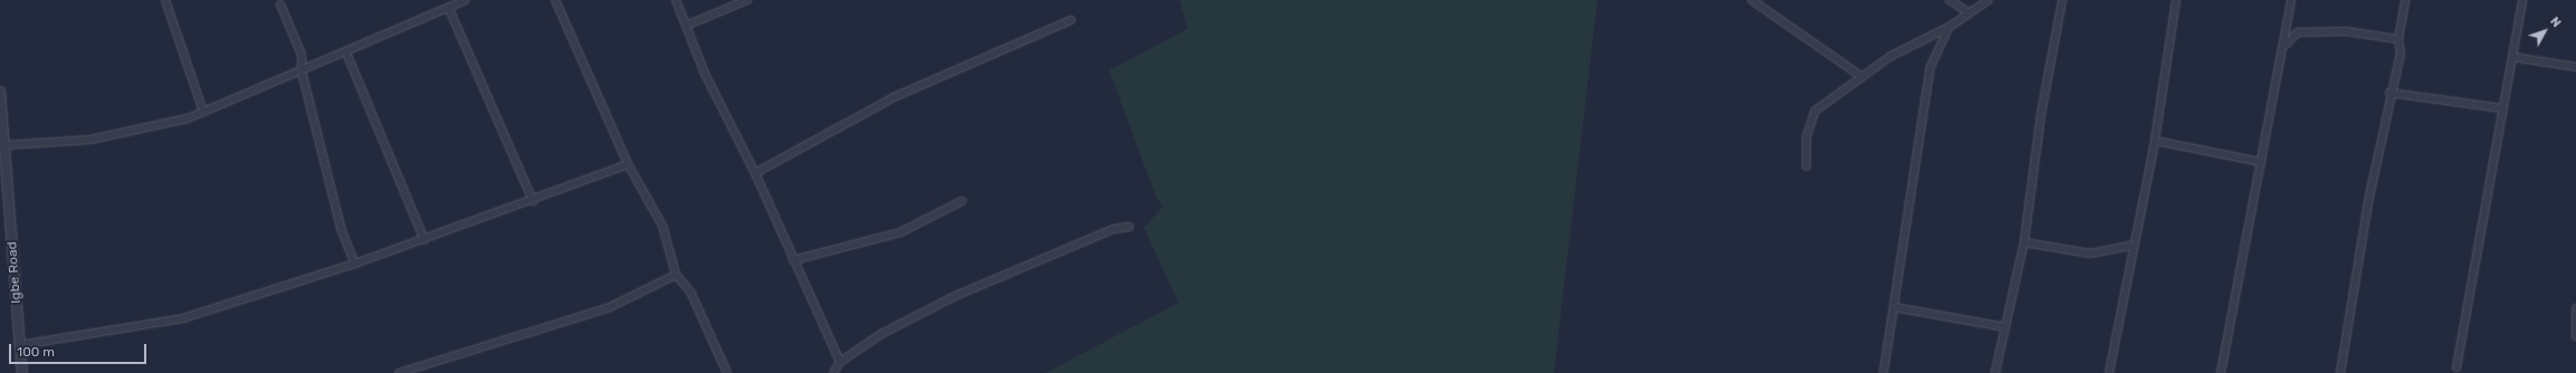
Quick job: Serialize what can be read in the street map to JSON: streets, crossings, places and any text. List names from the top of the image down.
{
  "streets": {
    "street": ["Igbe Road"]
  },
  "scale_bar": "100 m",
  "north": "top right"
}
